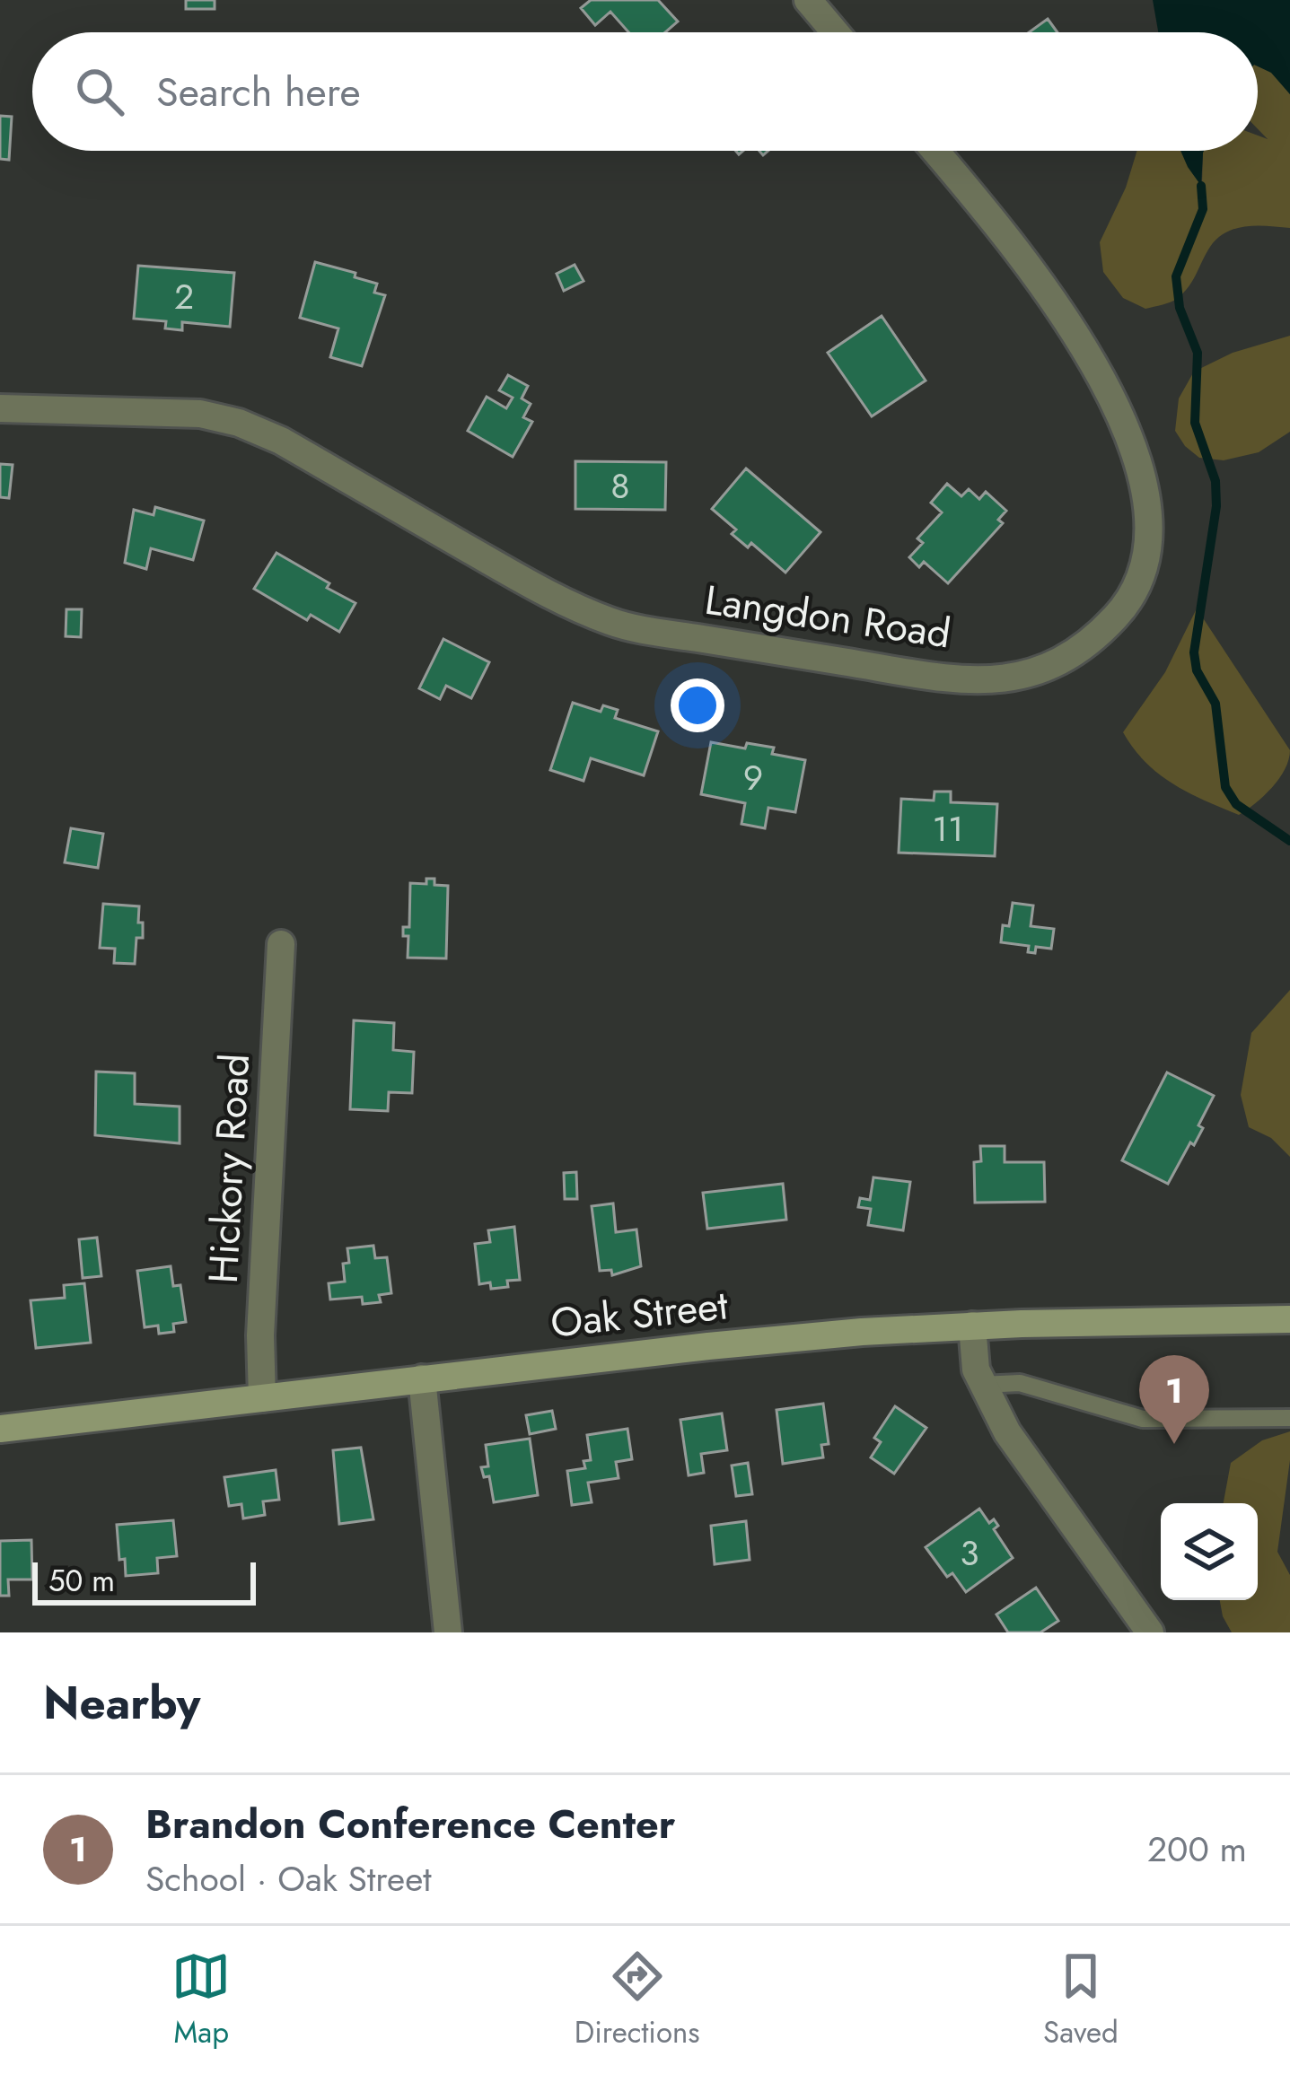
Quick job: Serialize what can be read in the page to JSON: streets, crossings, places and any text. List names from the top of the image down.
{
  "streets": {
    "main road": ["Oak Street"],
    "street": ["Langdon Road", "Hickory Road"]
  },
  "crossings": [
    ["Hickory Road", "Oak Street"]
  ],
  "house_numbers": [
    "2",
    "8",
    "9",
    "11",
    "3"
  ],
  "scale_bar": "50 m",
  "page": {
    "search": "Search here",
    "pins": "1",
    "scale": "50 m",
    "heading": "Nearby",
    "list": [
      {
        "mark": "1",
        "name": "Brandon Conference Center",
        "note": "School · Oak Street",
        "value": "200 m"
      }
    ],
    "nav": ["Map", "Directions", "Saved"]
  }
}
